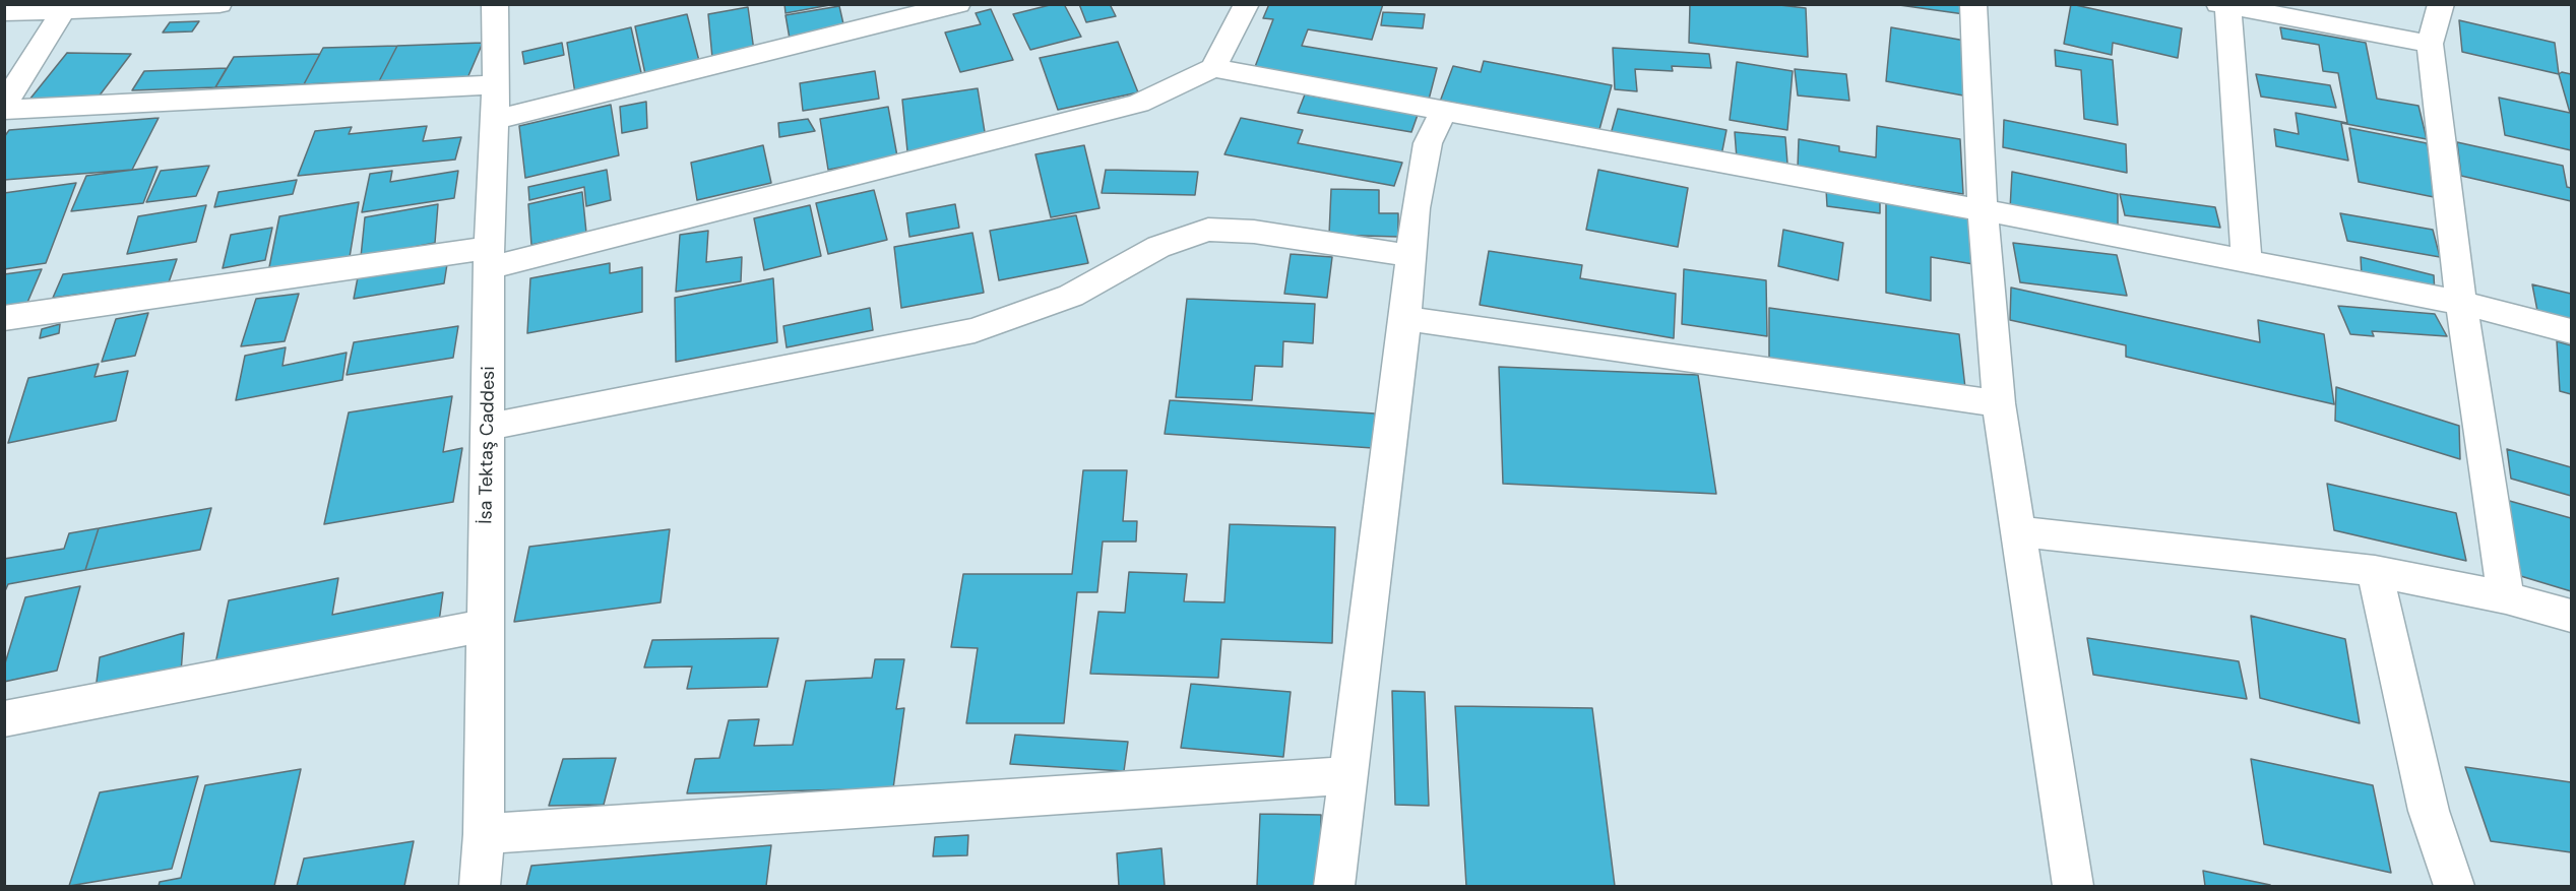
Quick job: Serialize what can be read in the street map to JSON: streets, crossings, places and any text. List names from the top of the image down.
{
  "streets": {
    "street": ["İsa Tektaş Caddesi"]
  }
}
